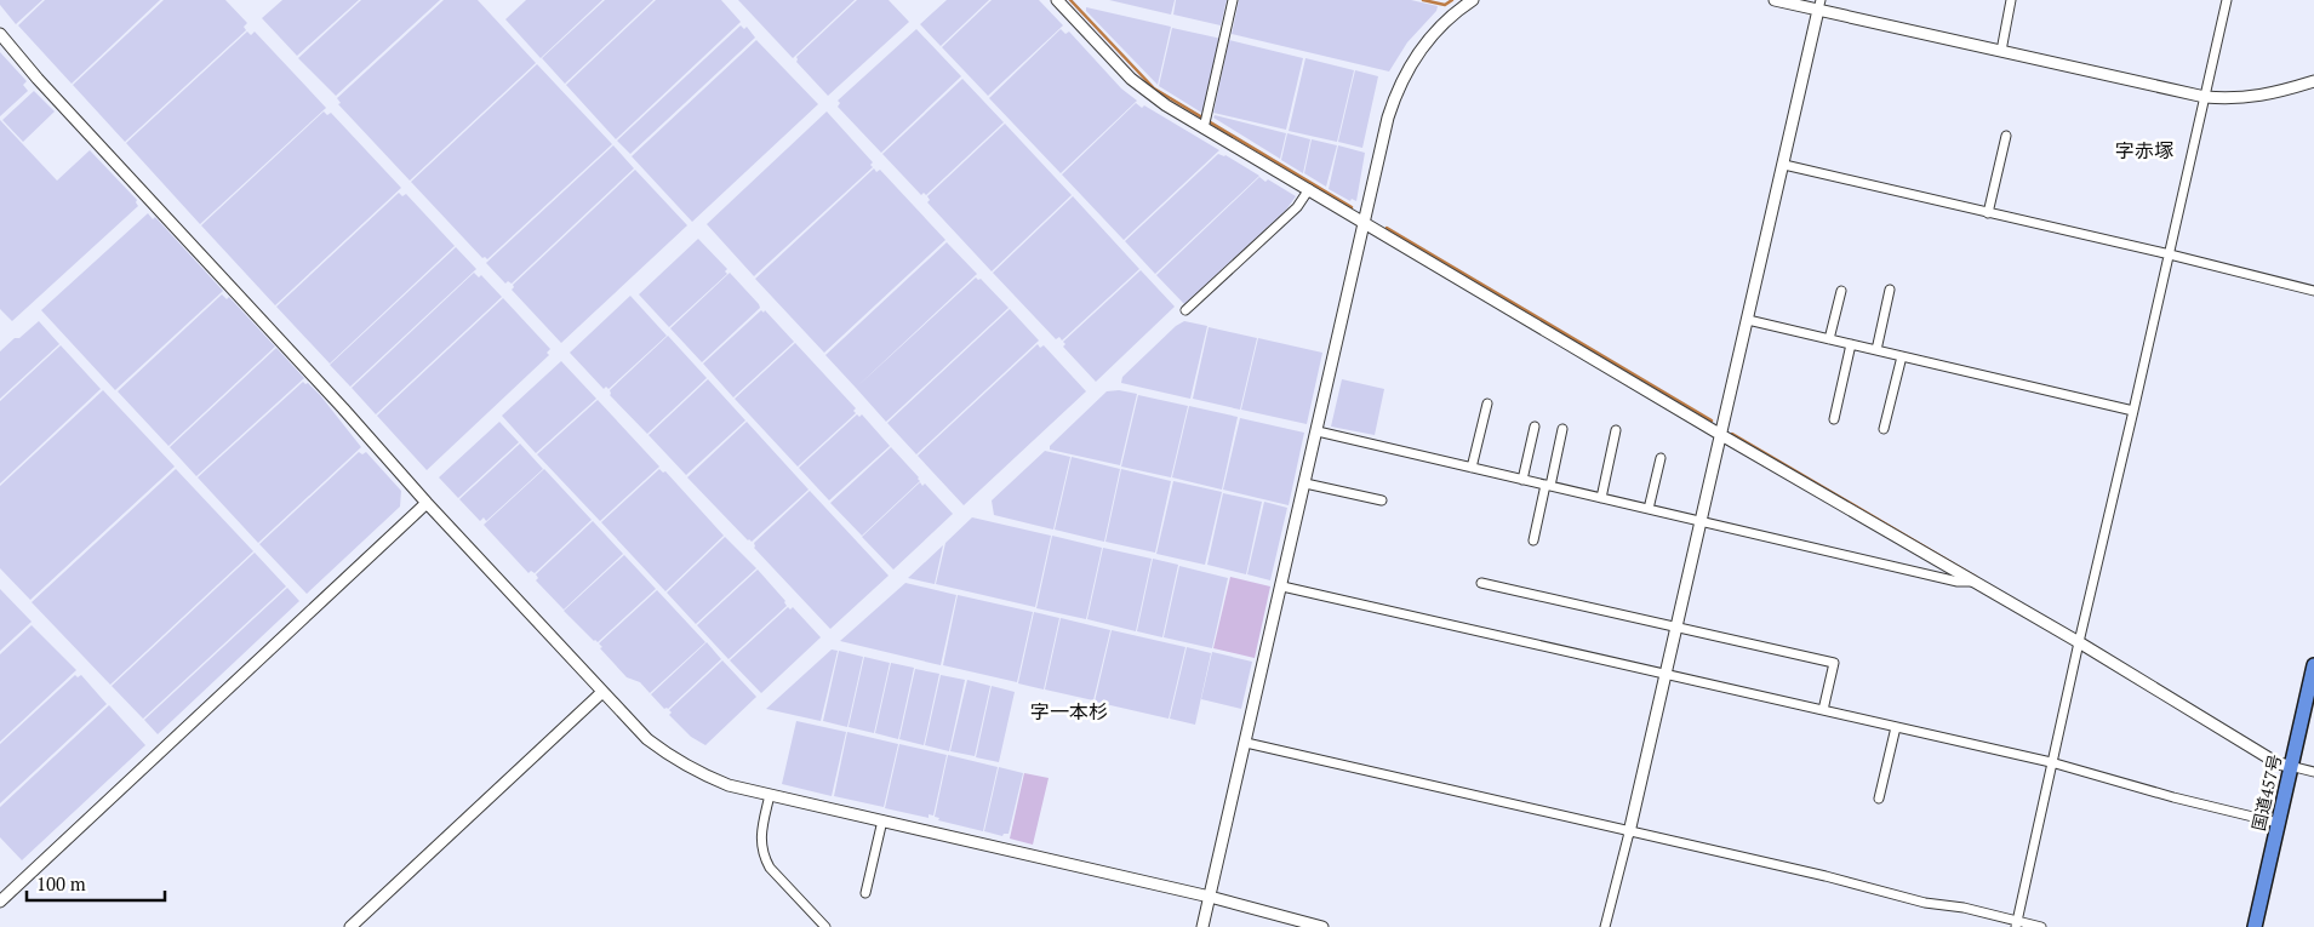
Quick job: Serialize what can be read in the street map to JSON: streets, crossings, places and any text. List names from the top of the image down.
{
  "streets": {
    "highway": ["国道457号"]
  },
  "districts": ["字赤塚", "字一本杉"],
  "scale_bar": "100 m"
}
